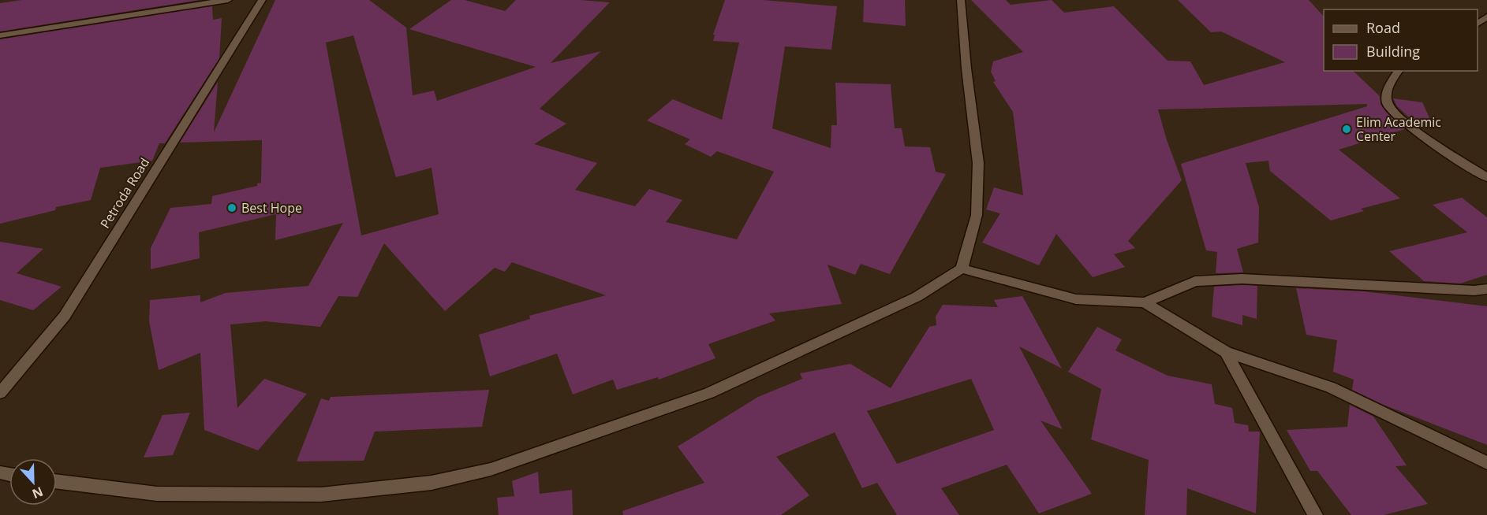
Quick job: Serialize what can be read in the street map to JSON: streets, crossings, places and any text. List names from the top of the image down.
{
  "streets": {
    "street": ["Petroda Road"]
  },
  "places": ["Elim Academic Center", "Best Hope"],
  "legend": ["Road", "Building"],
  "north": "bottom"
}
